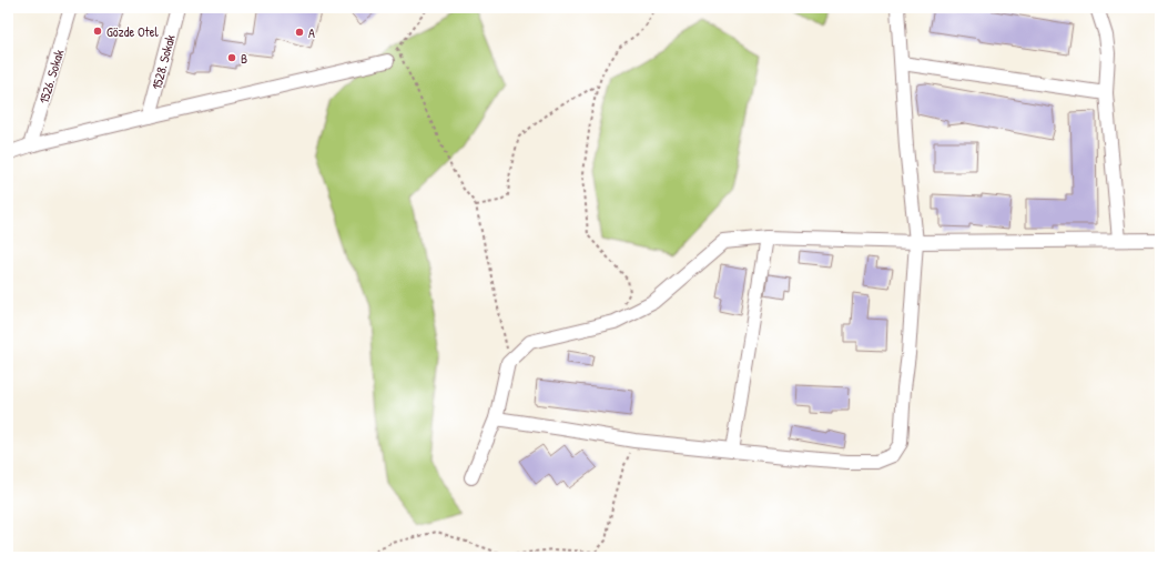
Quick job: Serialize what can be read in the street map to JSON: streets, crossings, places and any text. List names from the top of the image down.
{
  "streets": {
    "street": ["1528. Sokak", "1526. Sokak"]
  },
  "places": ["Gözde Otel", "A", "B"]
}
